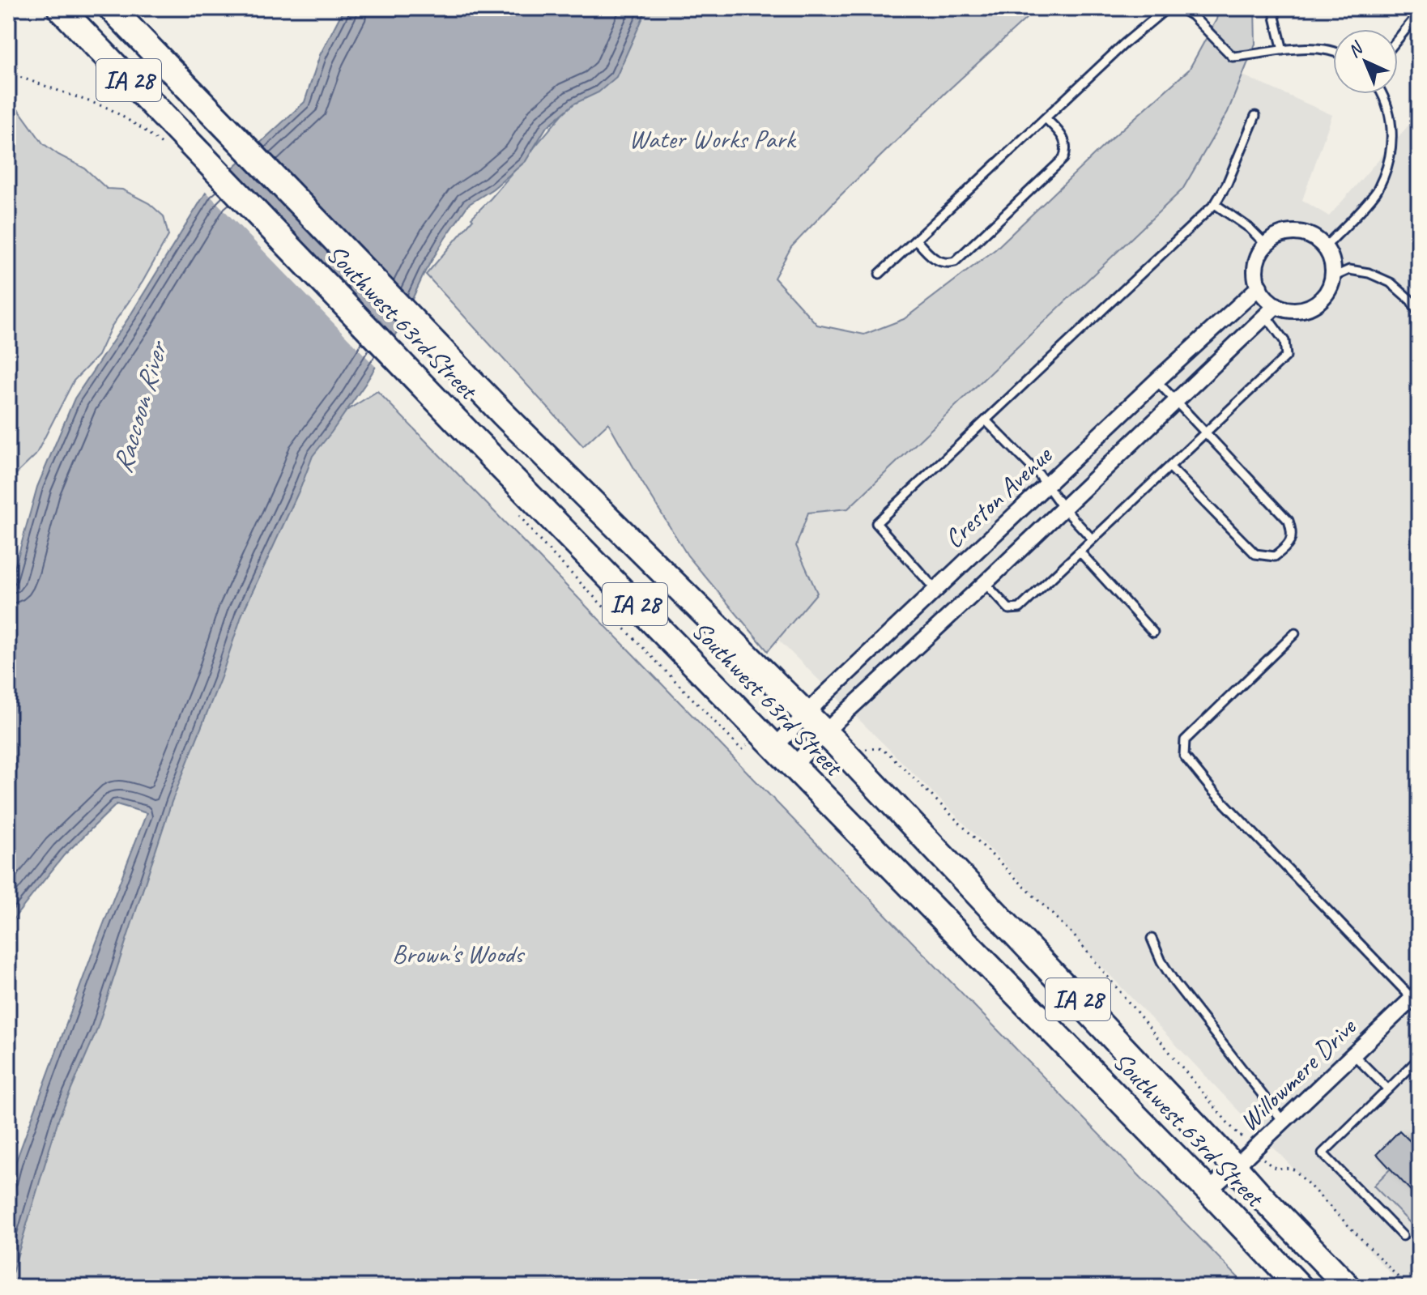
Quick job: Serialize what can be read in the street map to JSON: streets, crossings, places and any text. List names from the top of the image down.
{
  "streets": {
    "main road": ["IA 28", "Southwest 63rd Street"],
    "street": ["Creston Avenue", "Willowmere Drive"]
  },
  "crossings": [
    ["Southwest 63rd Street", "Creston Avenue"],
    ["Southwest 63rd Street", "Willowmere Drive"]
  ],
  "water": ["Raccoon River"],
  "parks": ["Water Works Park", "Brown's Woods"],
  "north": "top left"
}
